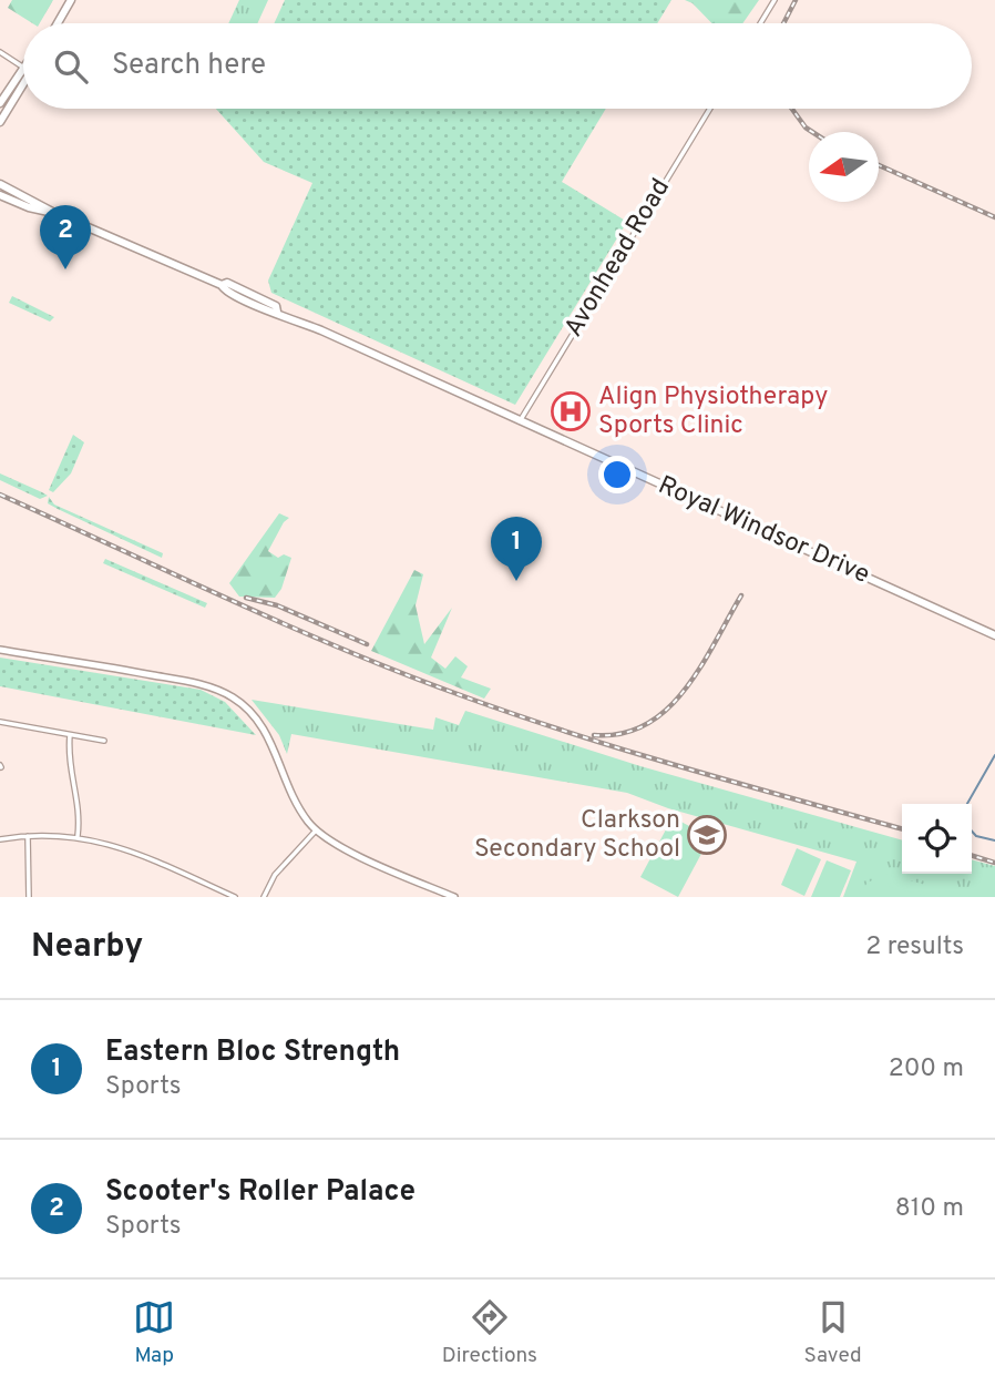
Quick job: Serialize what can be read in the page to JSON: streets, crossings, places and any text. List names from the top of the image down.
{
  "streets": {
    "main road": ["Royal Windsor Drive"],
    "street": ["Avonhead Road"]
  },
  "crossings": [
    ["Avonhead Road", "Royal Windsor Drive"]
  ],
  "places": {
    "hospital": ["Align Physiotherapy Sports Clinic"],
    "school or university": ["Clarkson Secondary School"]
  },
  "north": "left",
  "page": {
    "search": "Search here",
    "pins": ["2", "1"],
    "heading": ["Nearby", "2 results"],
    "list": [
      {
        "mark": "1",
        "name": "Eastern Bloc Strength",
        "note": "Sports",
        "value": "200 m"
      },
      {
        "mark": "2",
        "name": "Scooter's Roller Palace",
        "note": "Sports",
        "value": "810 m"
      }
    ],
    "nav": ["Map", "Directions", "Saved"]
  }
}
